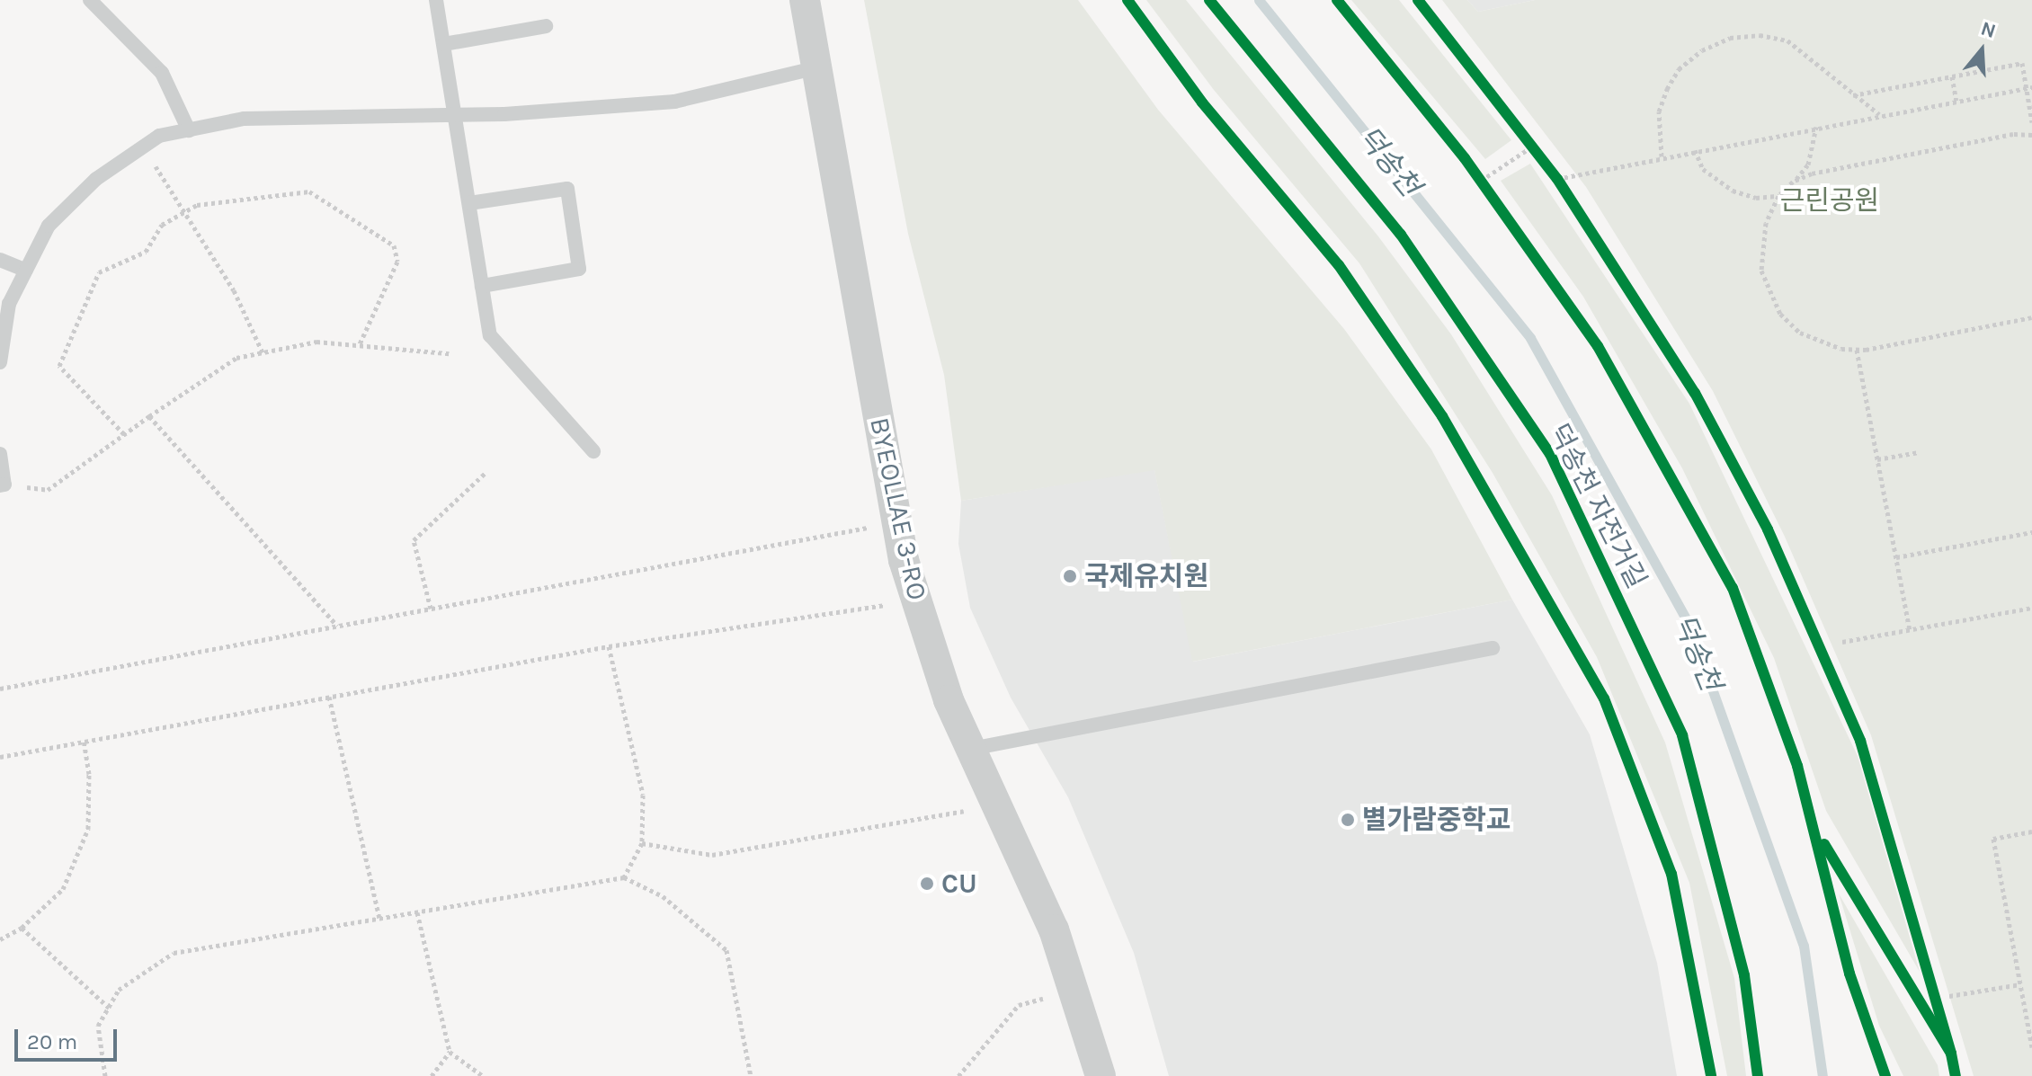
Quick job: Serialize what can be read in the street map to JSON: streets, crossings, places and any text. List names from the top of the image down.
{
  "streets": {
    "street": ["BYEOLLAE 3-RO"],
    "cycle path": ["덕송천 자전거길"]
  },
  "water": ["덕송천"],
  "parks": ["근린공원"],
  "places": ["국제유치원", "별가람중학교", "CU"],
  "scale_bar": "20 m",
  "north": "top"
}
